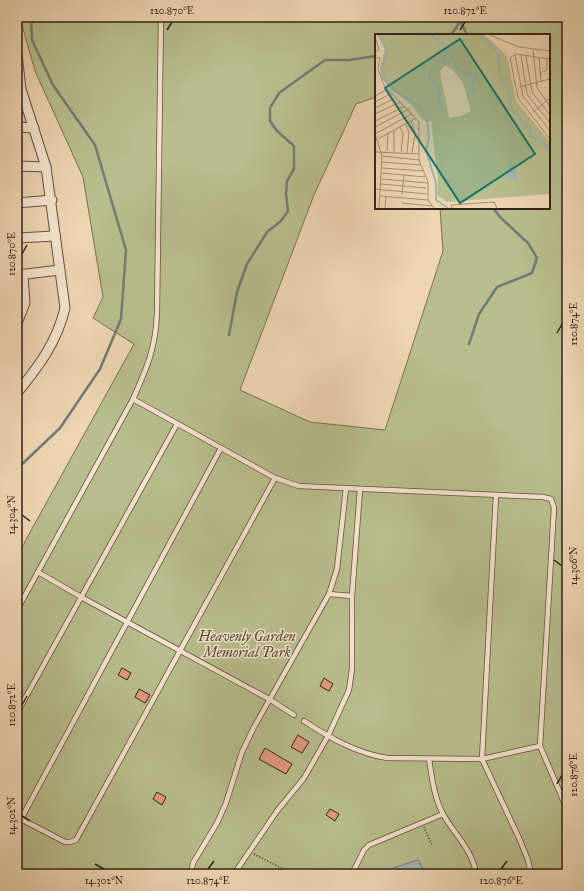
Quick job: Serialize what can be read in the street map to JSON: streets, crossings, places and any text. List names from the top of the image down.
{
  "parks": ["Heavenly Garden Memorial Park"],
  "coordinates": [
    "120.870°E",
    "120.872°E",
    "120.874°E",
    "14.304°N",
    "14.306°N",
    "120.876°E",
    "14.302°N"
  ]
}
